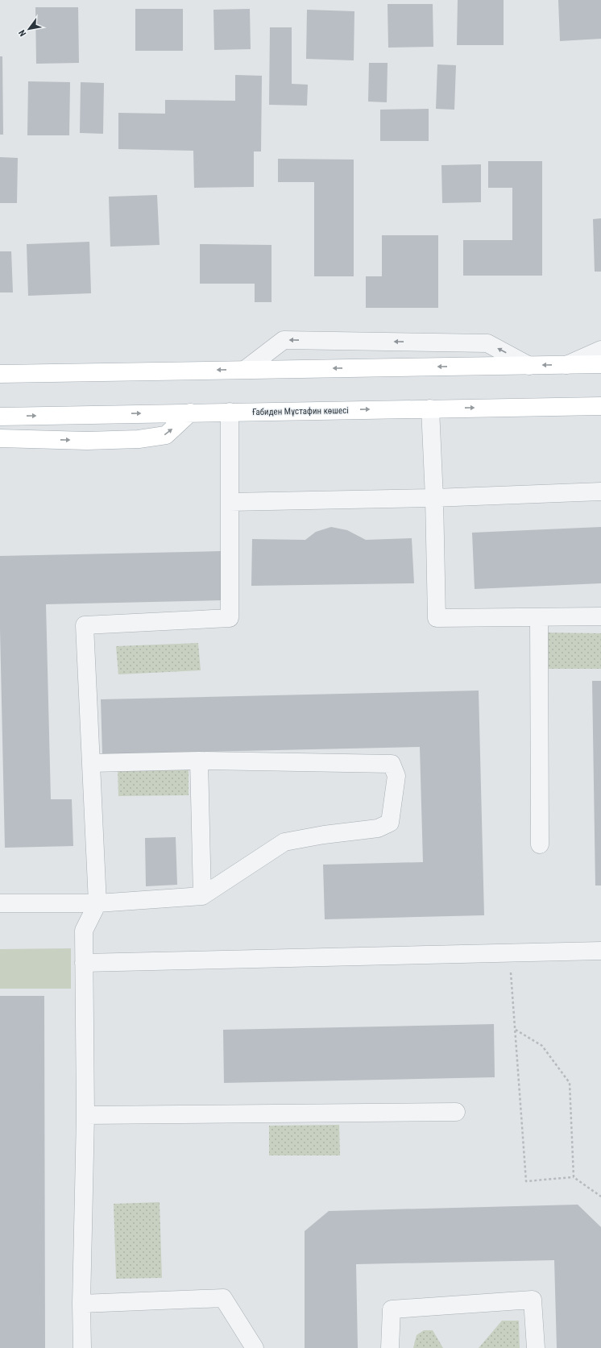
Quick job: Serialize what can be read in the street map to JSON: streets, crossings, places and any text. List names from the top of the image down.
{
  "streets": {
    "main road": ["Ғабиден Мұстафин көшесі"]
  },
  "north": "bottom left"
}
